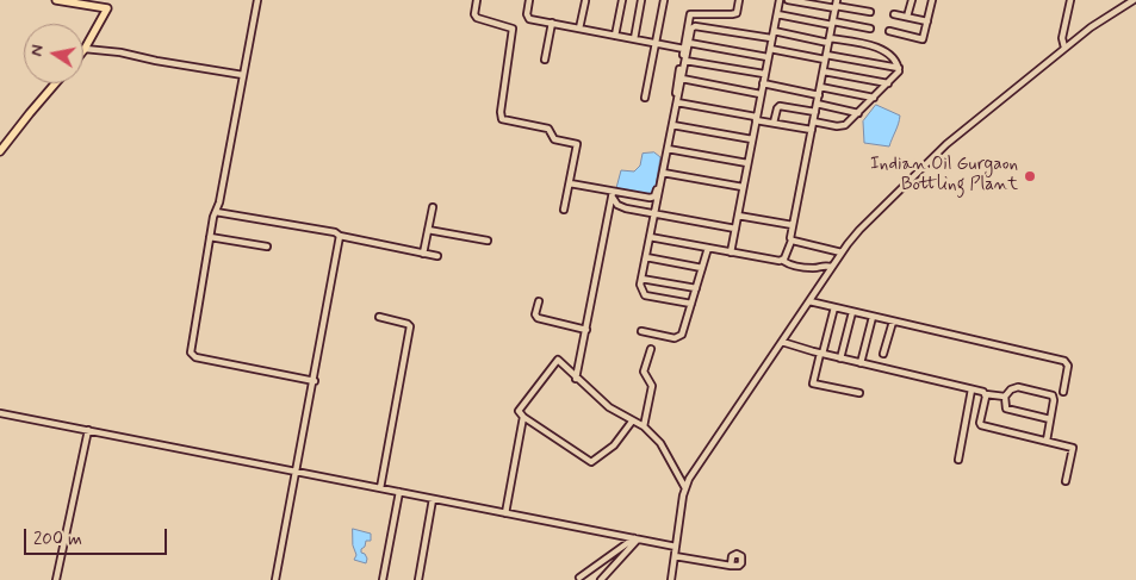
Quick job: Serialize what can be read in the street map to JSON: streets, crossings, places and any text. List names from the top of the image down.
{
  "places": ["Indian Oil Gurgaon Bottling Plant"],
  "scale_bar": "200 m",
  "north": "left"
}
